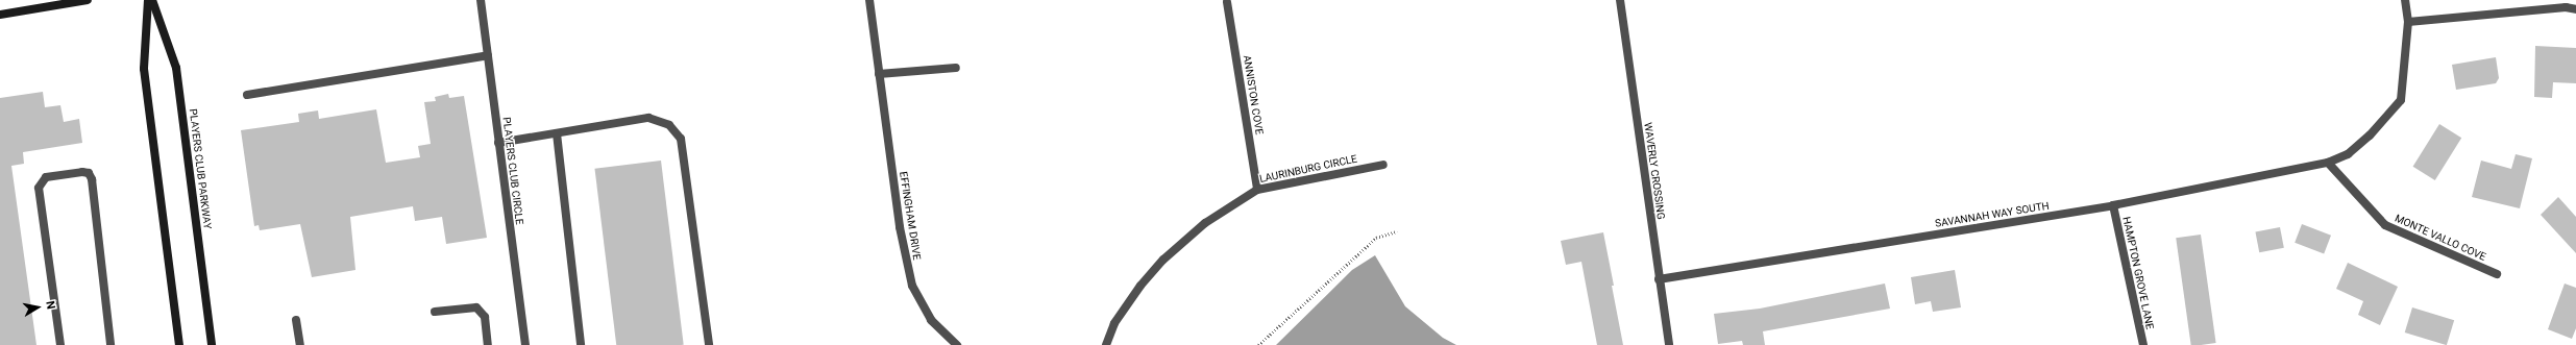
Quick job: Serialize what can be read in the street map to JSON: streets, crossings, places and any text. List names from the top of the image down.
{
  "streets": {
    "street": [
      "ANNISTON COVE",
      "PLAYERS CLUB PARKWAY",
      "LAURINBURG CIRCLE",
      "PLAYERS CLUB CIRCLE",
      "WAVERLY CROSSING",
      "SAVANNAH WAY SOUTH",
      "EFFINGHAM DRIVE",
      "MONTE VALLO COVE",
      "HAMPTON GROVE LANE"
    ]
  },
  "crossings": [
    ["ANNISTON COVE", "LAURINBURG CIRCLE"],
    ["WAVERLY CROSSING", "SAVANNAH WAY SOUTH"],
    ["SAVANNAH WAY SOUTH", "MONTE VALLO COVE"],
    ["SAVANNAH WAY SOUTH", "HAMPTON GROVE LANE"]
  ],
  "north": "right"
}
